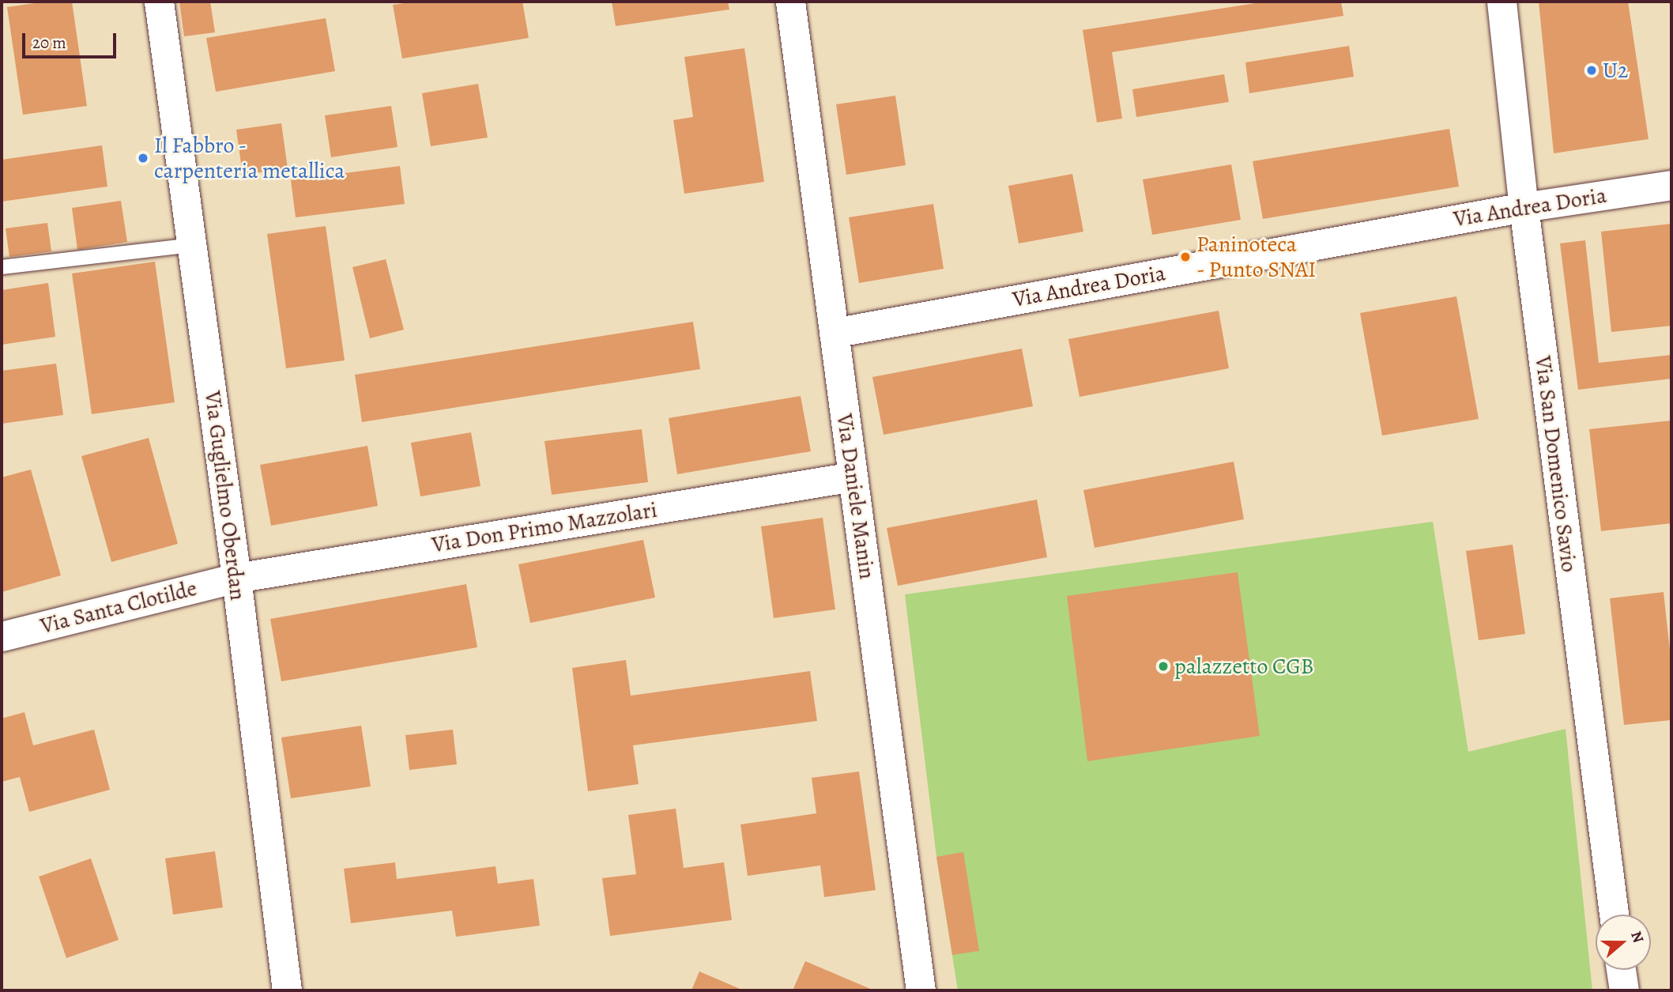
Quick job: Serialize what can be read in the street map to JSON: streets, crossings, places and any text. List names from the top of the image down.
{
  "streets": {
    "street": [
      "Via Andrea Doria",
      "Via San Domenico Savio",
      "Via Guglielmo Oberdan",
      "Via Daniele Manin",
      "Via Don Primo Mazzolari",
      "Via Santa Clotilde"
    ]
  },
  "crossings": [
    ["Via Andrea Doria", "Via San Domenico Savio"],
    ["Via Andrea Doria", "Via Daniele Manin"],
    ["Via Guglielmo Oberdan", "Via Don Primo Mazzolari"],
    ["Via Guglielmo Oberdan", "Via Santa Clotilde"],
    ["Via Daniele Manin", "Via Don Primo Mazzolari"],
    ["Via Don Primo Mazzolari", "Via Santa Clotilde"]
  ],
  "places": [
    "U2",
    "Il Fabbro - carpenteria metallica",
    "Paninoteca - Punto SNAI",
    "palazzetto CGB"
  ],
  "scale_bar": "20 m",
  "north": "right"
}
